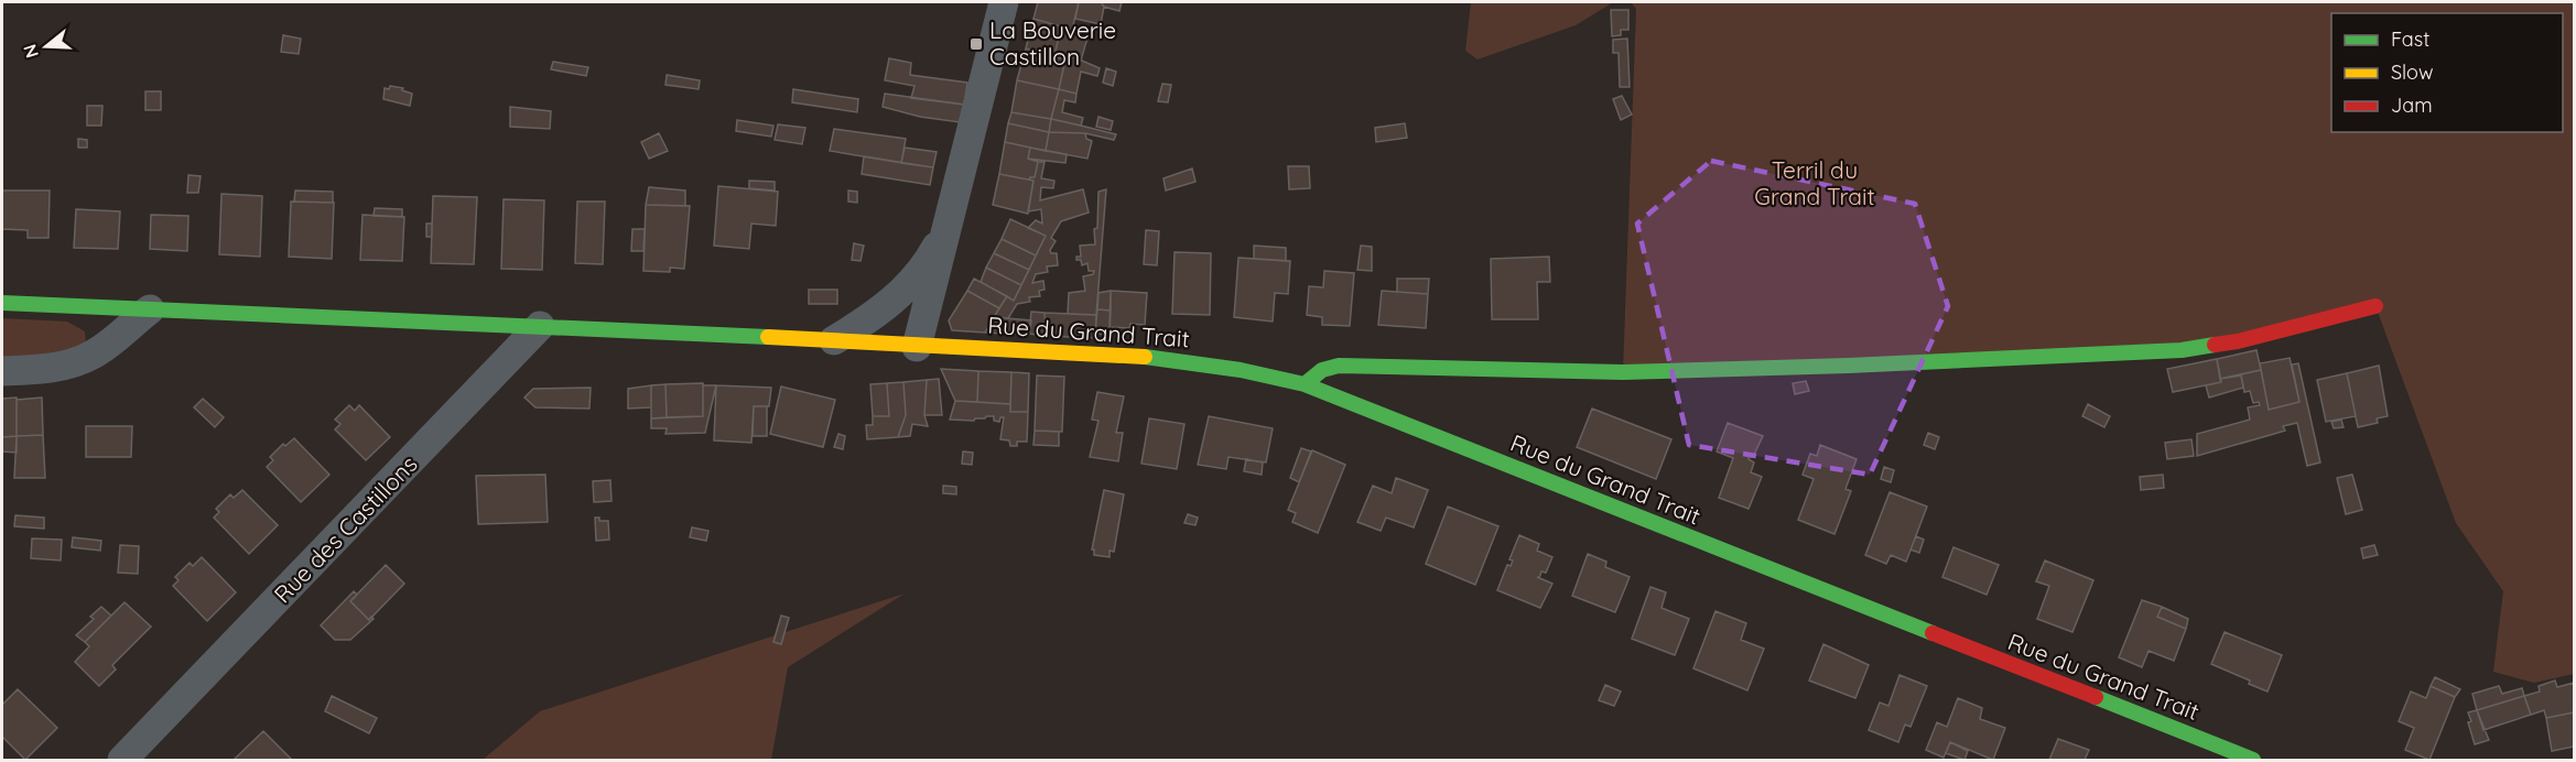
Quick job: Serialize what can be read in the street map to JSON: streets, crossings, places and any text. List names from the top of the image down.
{
  "streets": {
    "street": ["Rue du Grand Trait", "Rue des Castillons"]
  },
  "crossings": [
    ["Rue du Grand Trait", "Rue des Castillons"]
  ],
  "parks": ["Terril du Grand Trait"],
  "places": {
    "transit": ["La Bouverie Castillon"]
  },
  "legend": ["Fast", "Slow", "Jam"],
  "north": "left"
}
